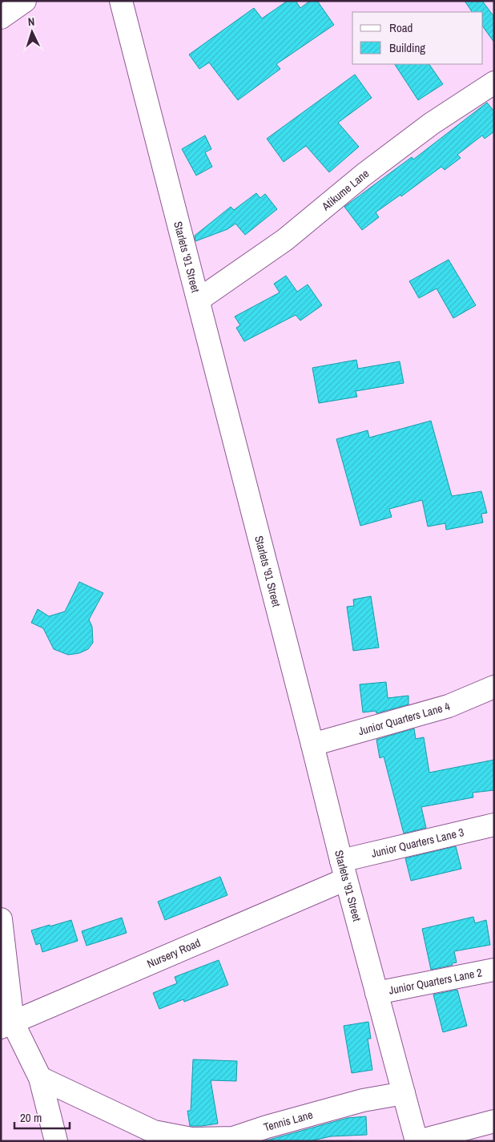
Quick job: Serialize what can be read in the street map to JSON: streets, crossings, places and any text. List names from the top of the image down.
{
  "streets": {
    "street": [
      "Atikume Lane",
      "Starlets '91 Street",
      "Junior Quarters Lane 4",
      "Junior Quarters Lane 3",
      "Nursery Road",
      "Junior Quarters Lane 2",
      "Tennis Lane"
    ]
  },
  "crossings": [
    ["Atikume Lane", "Starlets '91 Street"],
    ["Starlets '91 Street", "Junior Quarters Lane 4"],
    ["Starlets '91 Street", "Junior Quarters Lane 3"],
    ["Starlets '91 Street", "Nursery Road"],
    ["Starlets '91 Street", "Junior Quarters Lane 2"],
    ["Starlets '91 Street", "Tennis Lane"],
    ["Junior Quarters Lane 3", "Nursery Road"]
  ],
  "legend": ["Road", "Building"],
  "scale_bar": "20 m",
  "north": "top"
}
